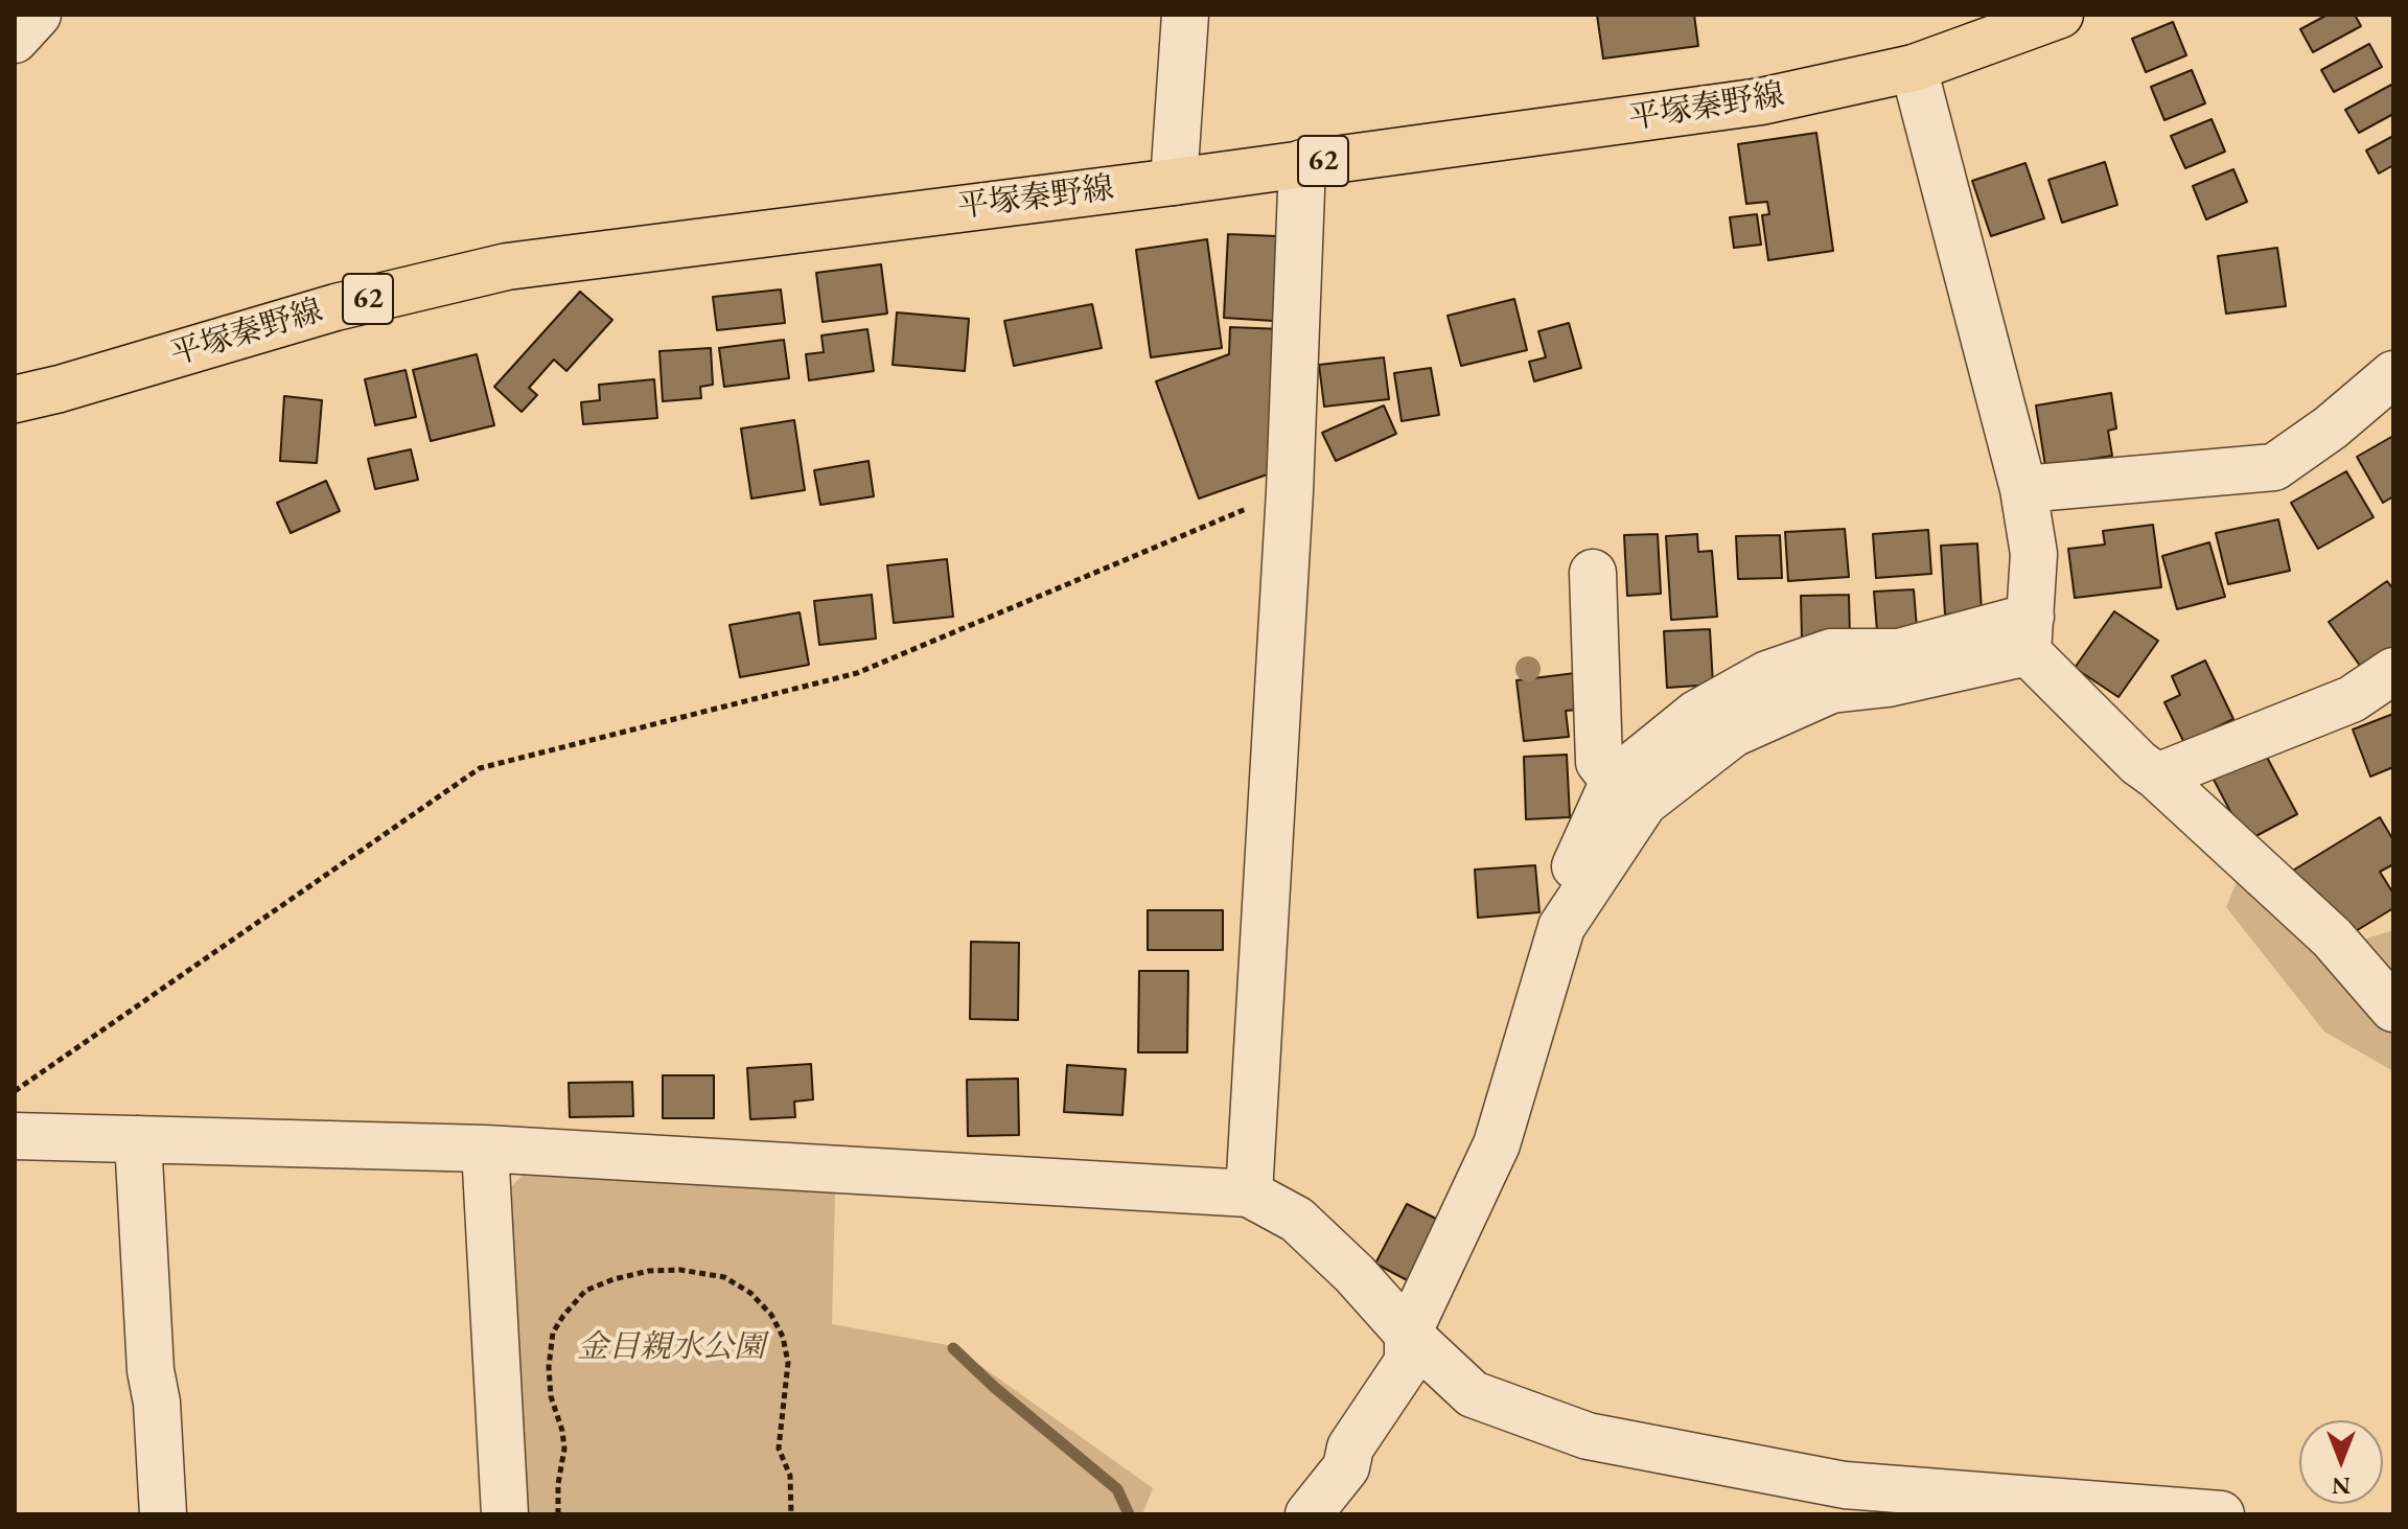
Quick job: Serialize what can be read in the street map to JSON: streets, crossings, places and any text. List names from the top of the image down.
{
  "streets": {
    "main road": ["平塚秦野線", "62"]
  },
  "parks": ["金目親水公園"],
  "north": "bottom"
}
